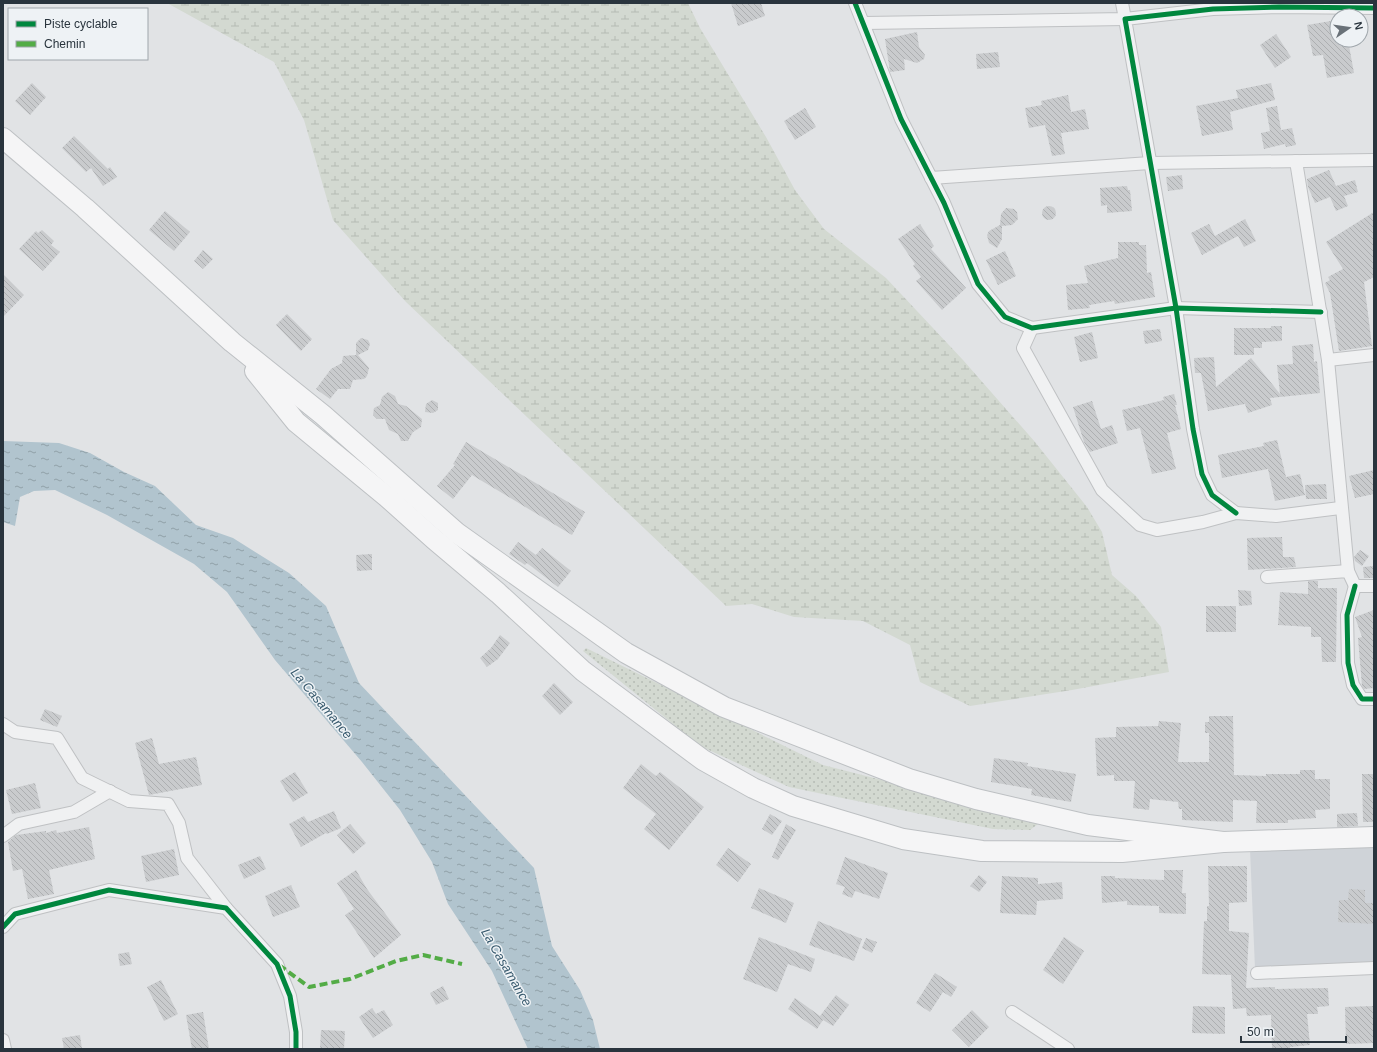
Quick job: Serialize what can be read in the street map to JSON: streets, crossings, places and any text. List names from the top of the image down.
{
  "water": ["La Casamance"],
  "legend": ["Piste cyclable", "Chemin"],
  "scale_bar": "50 m",
  "north": "right"
}
